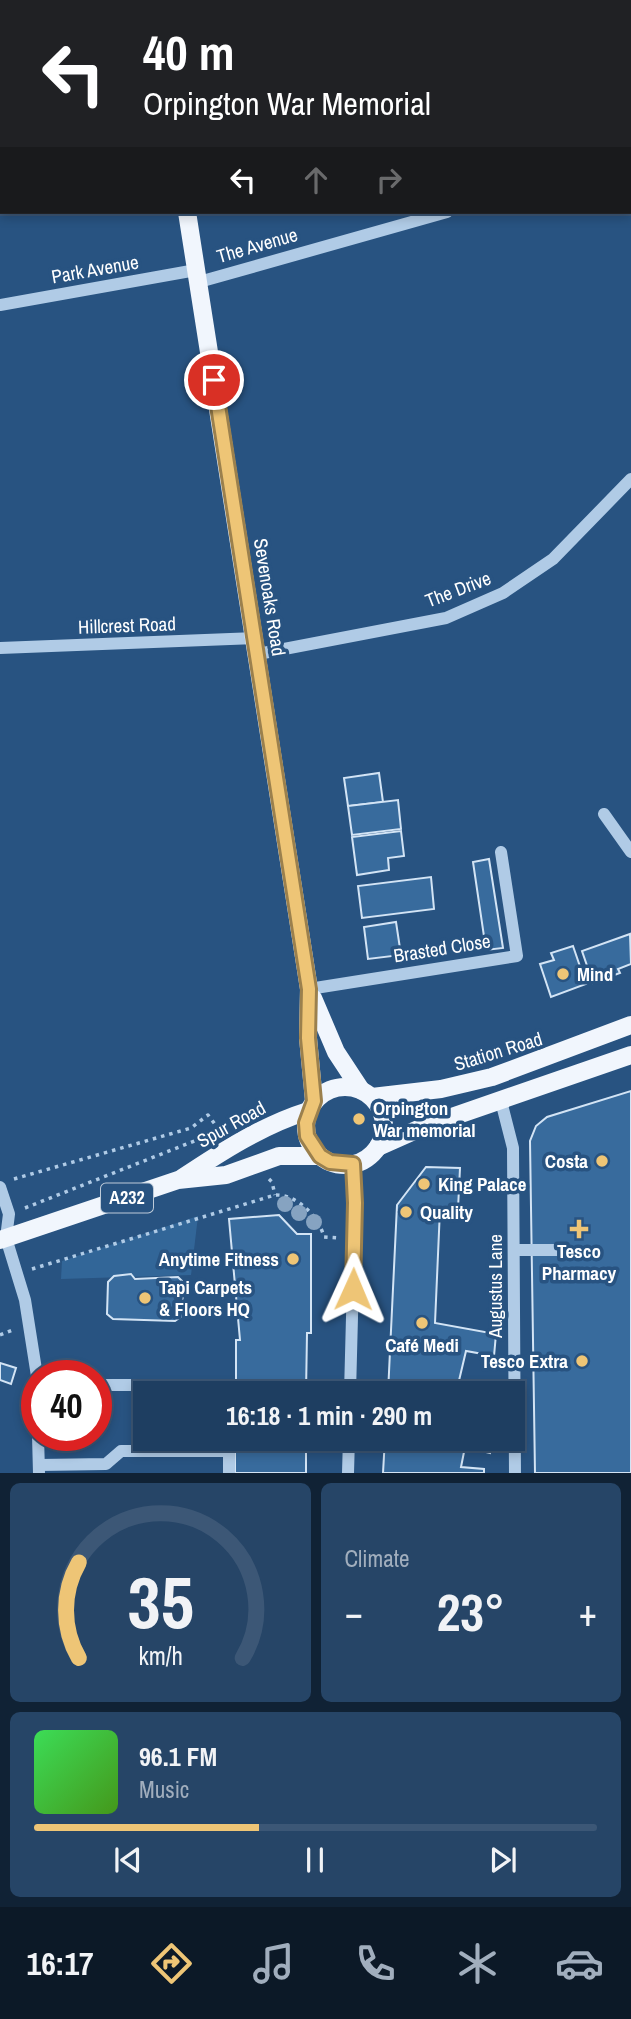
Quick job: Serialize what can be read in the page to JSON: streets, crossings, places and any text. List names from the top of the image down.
{
  "streets": {
    "main road": [
      "Sevenoaks Road",
      "Station Road",
      "Spur Road",
      "A232"
    ],
    "street": [
      "The Avenue",
      "Park Avenue",
      "The Drive",
      "Hillcrest Road",
      "Brasted Close",
      "Augustus Lane"
    ]
  },
  "crossings": [
    ["The Avenue", "Park Avenue"],
    ["The Avenue", "Sevenoaks Road"],
    ["Park Avenue", "Sevenoaks Road"],
    ["The Drive", "Sevenoaks Road"],
    ["The Drive", "Hillcrest Road"],
    ["Sevenoaks Road", "Hillcrest Road"],
    ["Sevenoaks Road", "Brasted Close"],
    ["Sevenoaks Road", "Station Road"],
    ["Sevenoaks Road", "Spur Road"],
    ["Station Road", "Spur Road"]
  ],
  "places": {
    "other": [
      "Mind",
      "Orpington War memorial",
      "Costa",
      "King Palace",
      "Quality",
      "Anytime Fitness",
      "Tapi Carpets & Floors HQ",
      "Café Medi",
      "Tesco Extra"
    ],
    "health": ["Tesco Pharmacy"]
  },
  "page": {
    "turn": ["40 m", "Orpington War Memorial"],
    "limit": "40",
    "trip": "16:18 · 1 min · 290 m",
    "tile": "Climate",
    "heat": ["−", "23°", "+"],
    "song": ["96.1 FM", "Music"],
    "tabs": "16:17",
    "gauge": ["35", "km/h"]
  }
}
